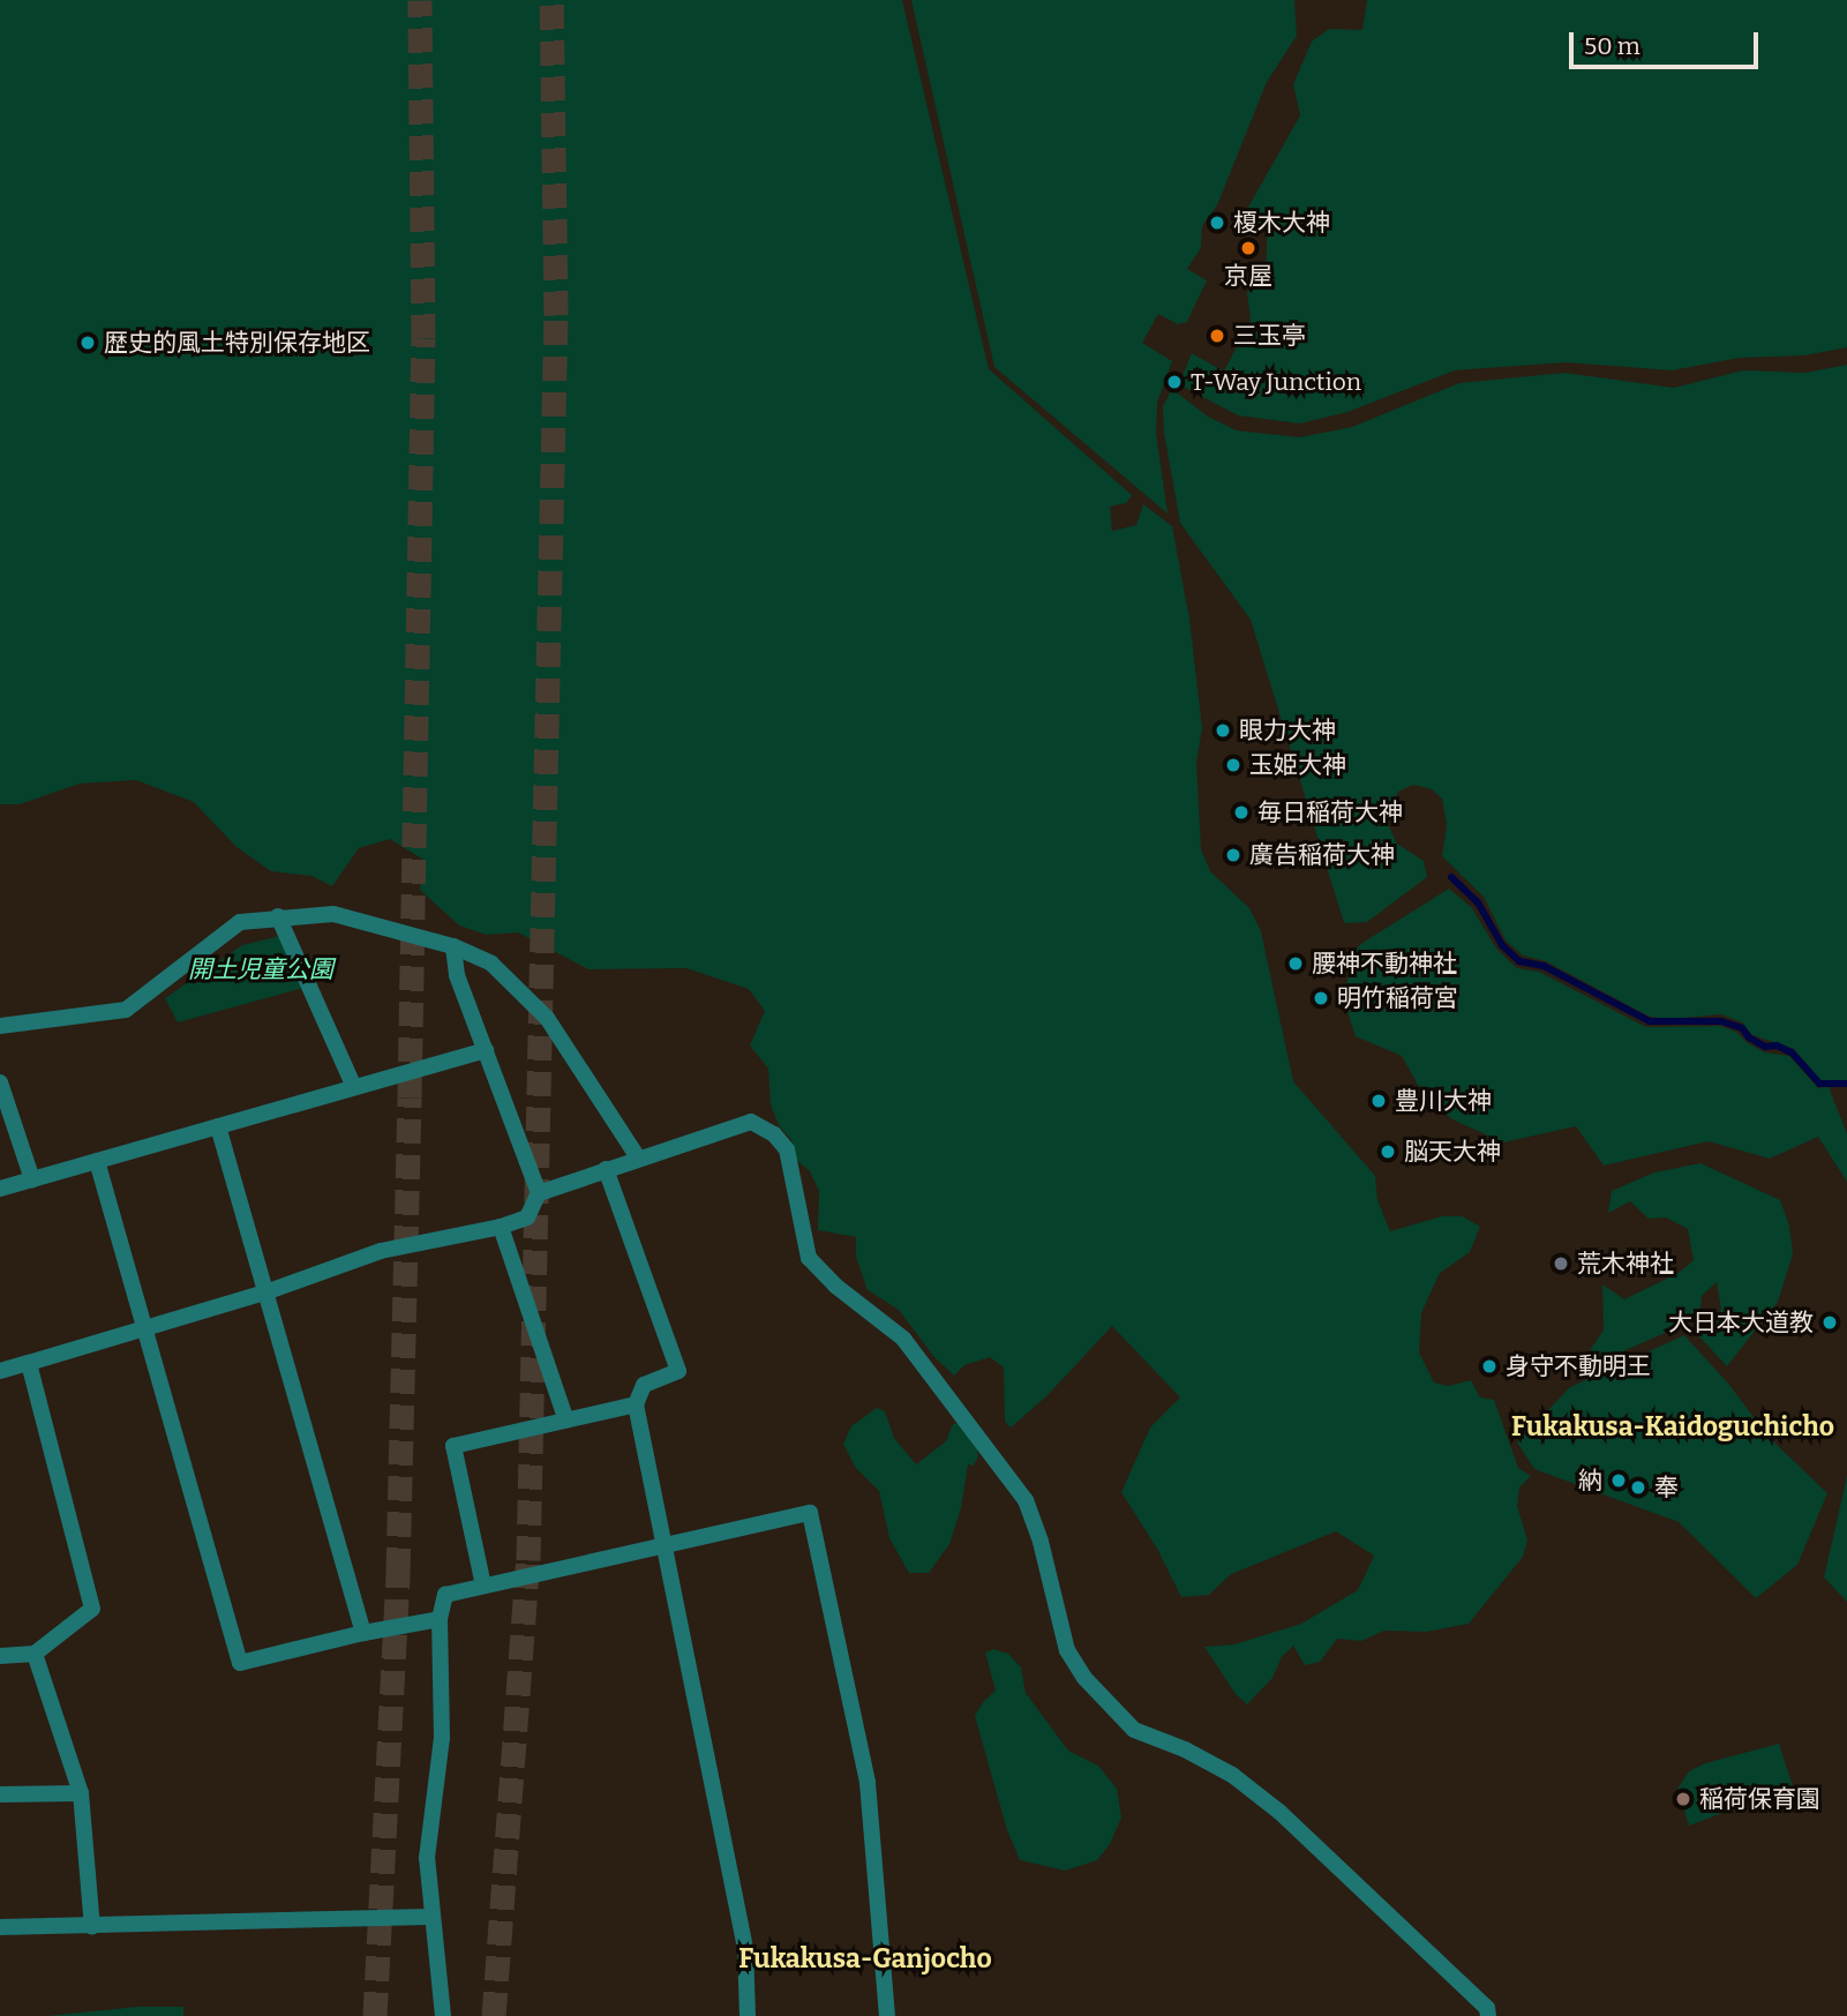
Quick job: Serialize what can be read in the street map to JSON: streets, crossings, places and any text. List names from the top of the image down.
{
  "districts": ["Fukakusa-Kaidoguchicho", "Fukakusa-Ganjocho"],
  "parks": ["開土児童公園"],
  "places": [
    "榎木大神",
    "京屋",
    "三玉亭",
    "歴史的風土特別保存地区",
    "T-Way Junction",
    "眼力大神",
    "玉姫大神",
    "毎日稲荷大神",
    "廣告稲荷大神",
    "腰神不動神社",
    "明竹稲荷宮",
    "豊川大神",
    "脳天大神",
    "荒木神社",
    "大日本大道教",
    "身守不動明王",
    "納",
    "奉",
    "稲荷保育園"
  ],
  "scale_bar": "50 m"
}
